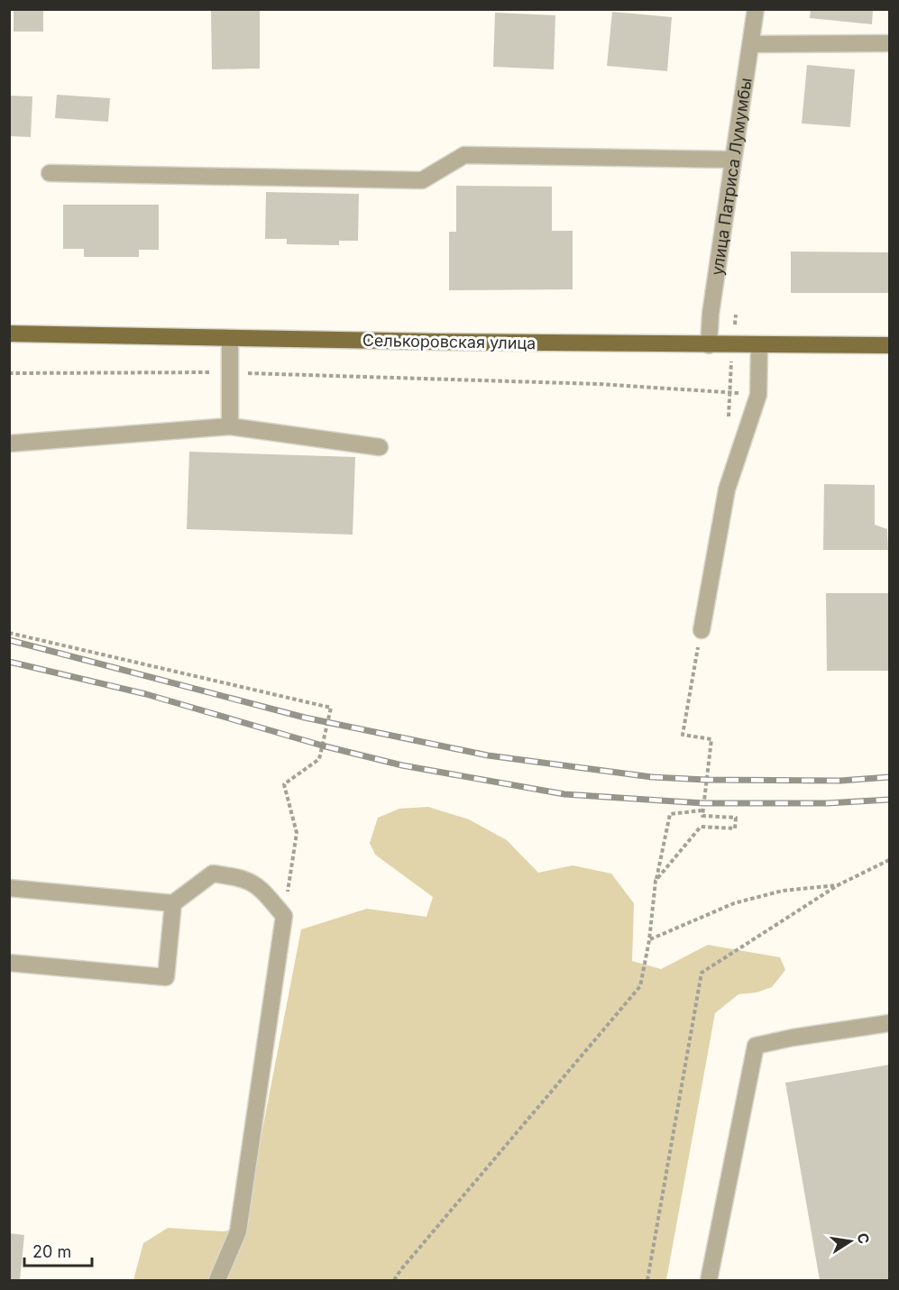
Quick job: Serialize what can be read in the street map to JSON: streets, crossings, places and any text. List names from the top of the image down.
{
  "streets": {
    "main road": ["Селькоровская улица"],
    "street": ["улица Патриса Лумумбы"]
  },
  "crossings": [
    ["улица Патриса Лумумбы", "Селькоровская улица"]
  ],
  "scale_bar": "20 m",
  "north": "right"
}
